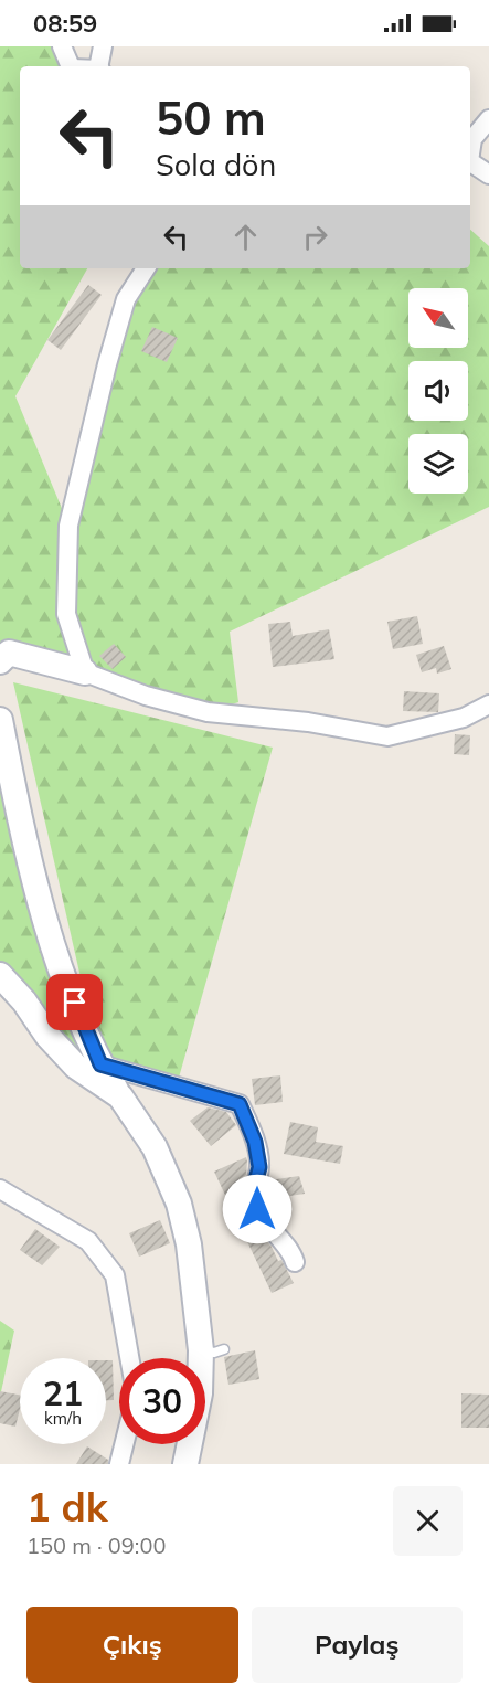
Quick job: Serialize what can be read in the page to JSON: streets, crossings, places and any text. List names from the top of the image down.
{
  "north": "top left",
  "page": {
    "status": "08:59",
    "turn": ["50 m", "Sola dön"],
    "speed": "21 km/h",
    "limit": "30",
    "heading": ["1 dk", "150 m · 09:00"],
    "buttons": ["Çıkış", "Paylaş"]
  }
}
